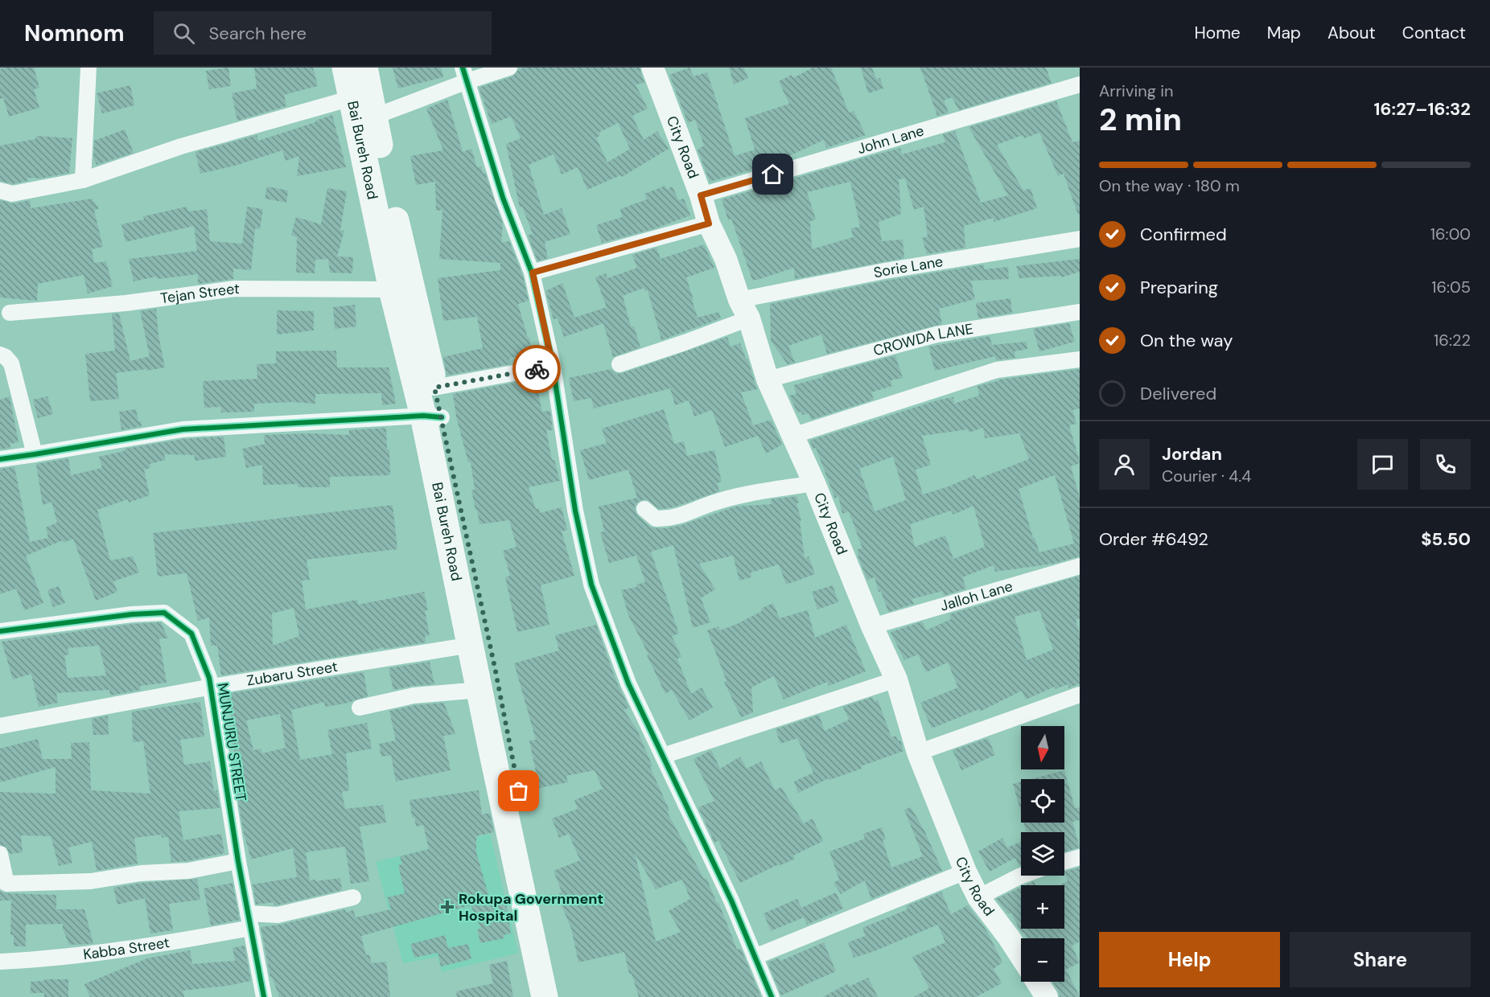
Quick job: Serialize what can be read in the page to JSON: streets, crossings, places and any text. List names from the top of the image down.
{
  "streets": {
    "highway": ["Bai Bureh Road"],
    "main road": ["City Road"],
    "street": [
      "John Lane",
      "Sorie Lane",
      "Tejan Street",
      "CROWDA LANE",
      "Jalloh Lane",
      "Zubaru Street",
      "MUNJURU STREET",
      "Kabba Street"
    ]
  },
  "crossings": [
    ["John Lane", "City Road"],
    ["City Road", "Sorie Lane"],
    ["City Road", "CROWDA LANE"],
    ["City Road", "Jalloh Lane"],
    ["Bai Bureh Road", "Tejan Street"],
    ["Bai Bureh Road", "Zubaru Street"],
    ["Zubaru Street", "MUNJURU STREET"],
    ["MUNJURU STREET", "Kabba Street"]
  ],
  "places": {
    "health": ["Rokupa Government Hospital"]
  },
  "north": "bottom",
  "page": {
    "header": "Nomnom",
    "search": "Search here",
    "nav": [
      "Home",
      "Map",
      "About",
      "Contact"
    ],
    "heading": ["2 min", "Arriving in", "16:27–16:32"],
    "panel": [
      "Jordan",
      "Courier · 4.4",
      "Order #6492",
      "$5.50"
    ],
    "bar": "On the way · 180 m",
    "list": [
      ["Confirmed", "16:00"],
      ["Preparing", "16:05"],
      ["On the way", "16:22"],
      "Delivered"
    ],
    "map_buttons": ["+", "−"],
    "buttons": ["Help", "Share"]
  }
}
